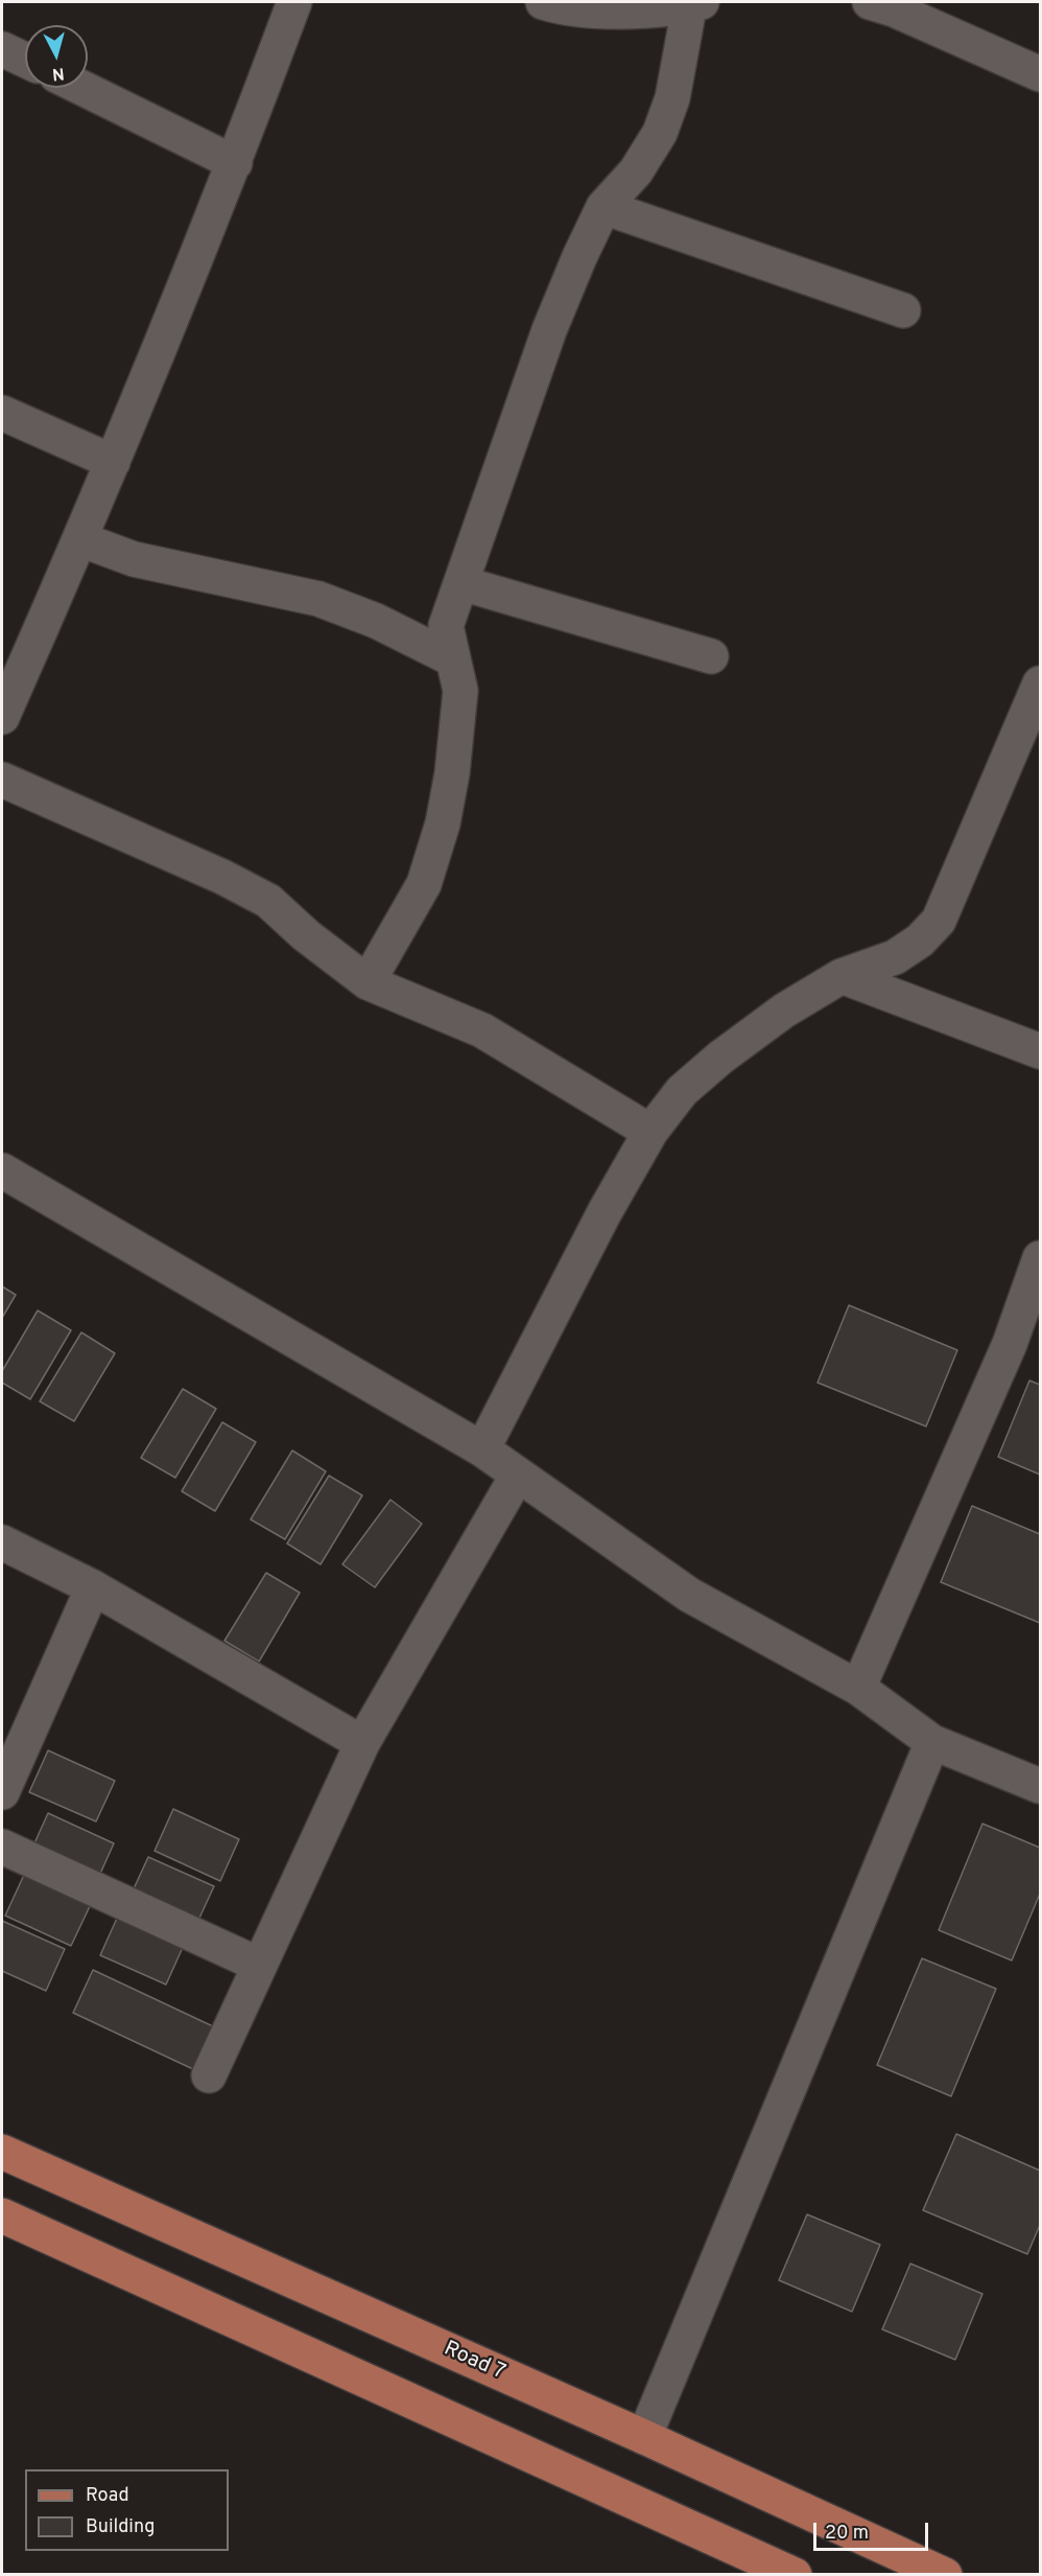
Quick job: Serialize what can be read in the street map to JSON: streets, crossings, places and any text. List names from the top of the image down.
{
  "streets": {
    "main road": ["Road 7"]
  },
  "legend": ["Road", "Building"],
  "scale_bar": "20 m",
  "north": "bottom"
}
